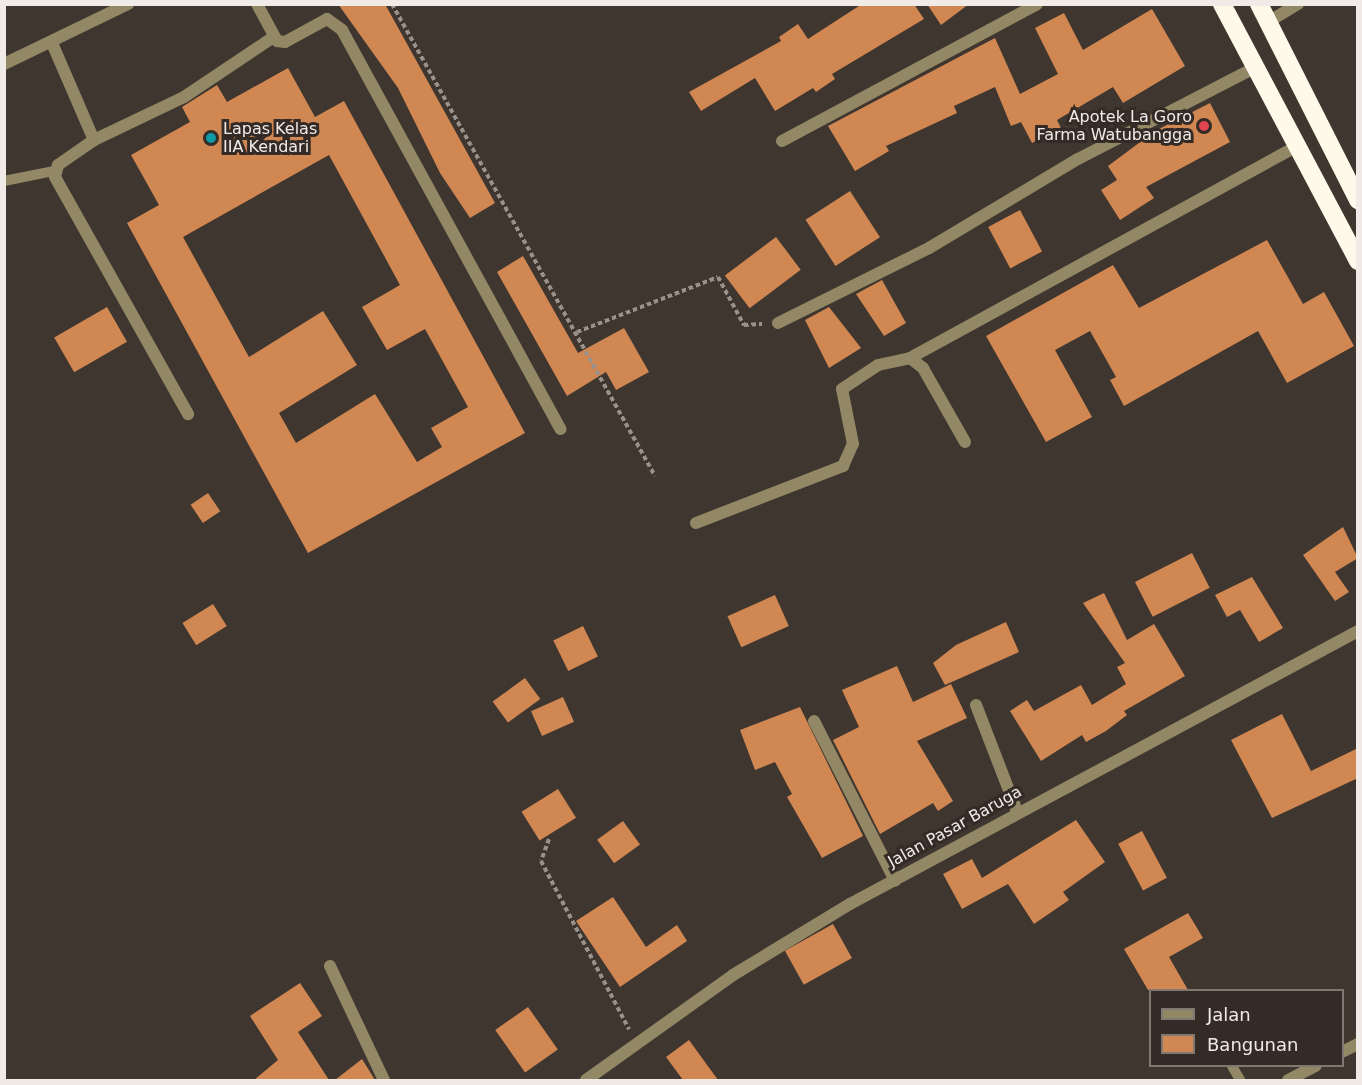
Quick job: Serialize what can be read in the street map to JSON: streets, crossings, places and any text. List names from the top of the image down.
{
  "streets": {
    "street": ["Jalan Pasar Baruga"]
  },
  "places": ["Apotek La Goro Farma Watubangga", "Lapas Kelas IIA Kendari"],
  "legend": ["Jalan", "Bangunan"]
}
